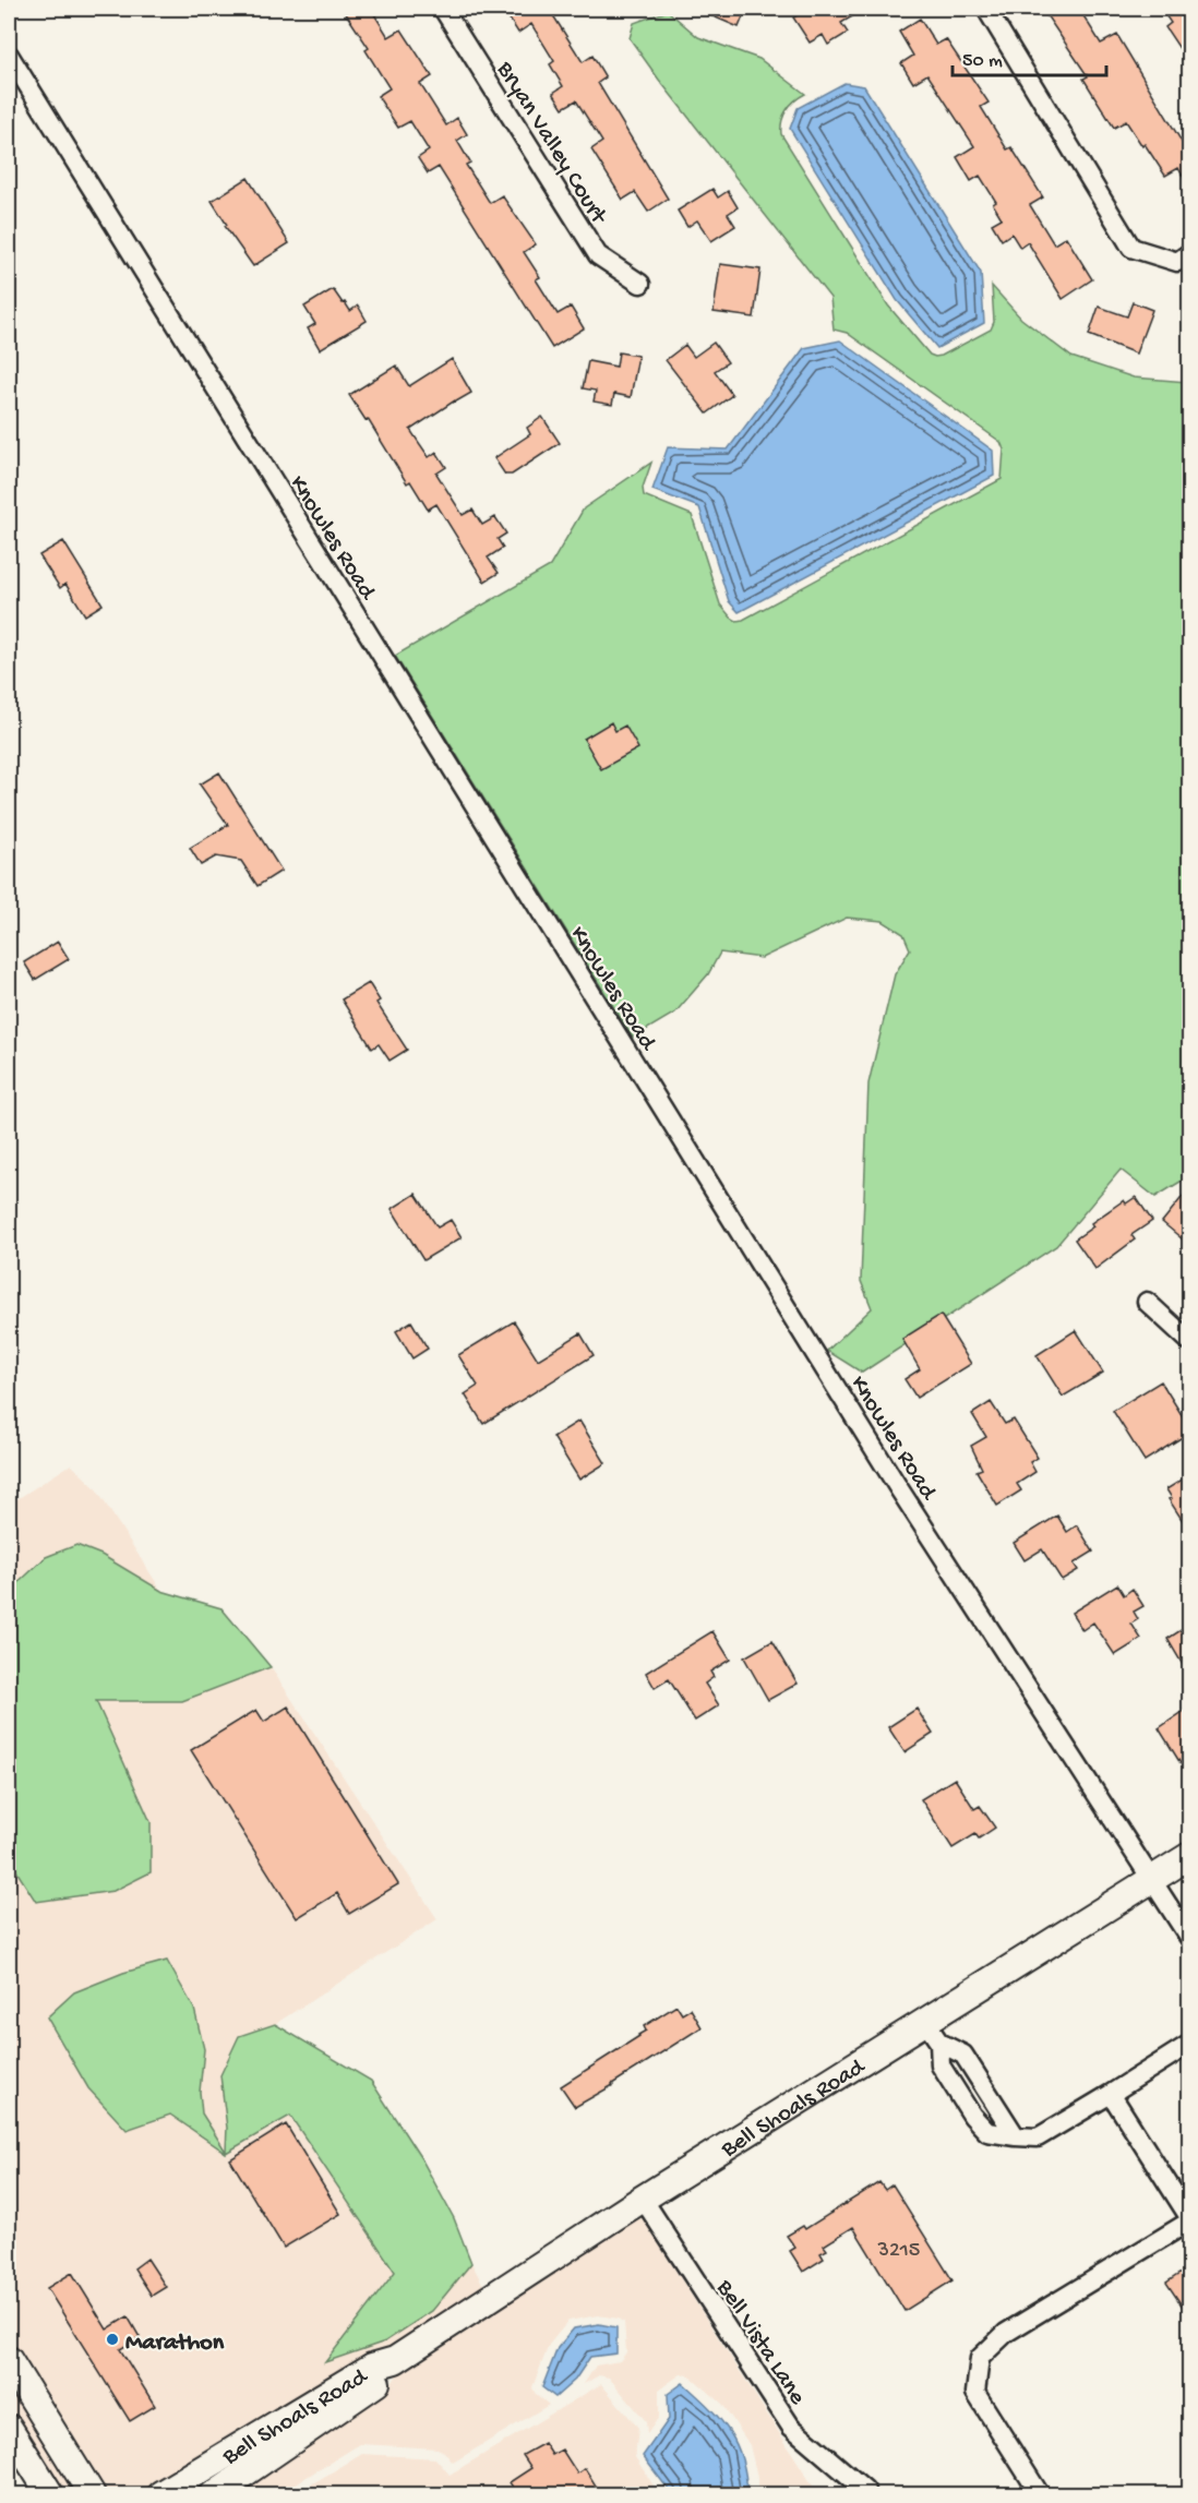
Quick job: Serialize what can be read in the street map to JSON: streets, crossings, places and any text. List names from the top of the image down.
{
  "streets": {
    "main road": ["Bell Shoals Road"],
    "street": ["Bryan Valley Court", "Knowles Road", "Bell Vista Lane"]
  },
  "crossings": [
    ["Knowles Road", "Bell Shoals Road"],
    ["Bell Shoals Road", "Bell Vista Lane"]
  ],
  "places": ["Marathon"],
  "house_numbers": ["3215"],
  "scale_bar": "50 m"
}
